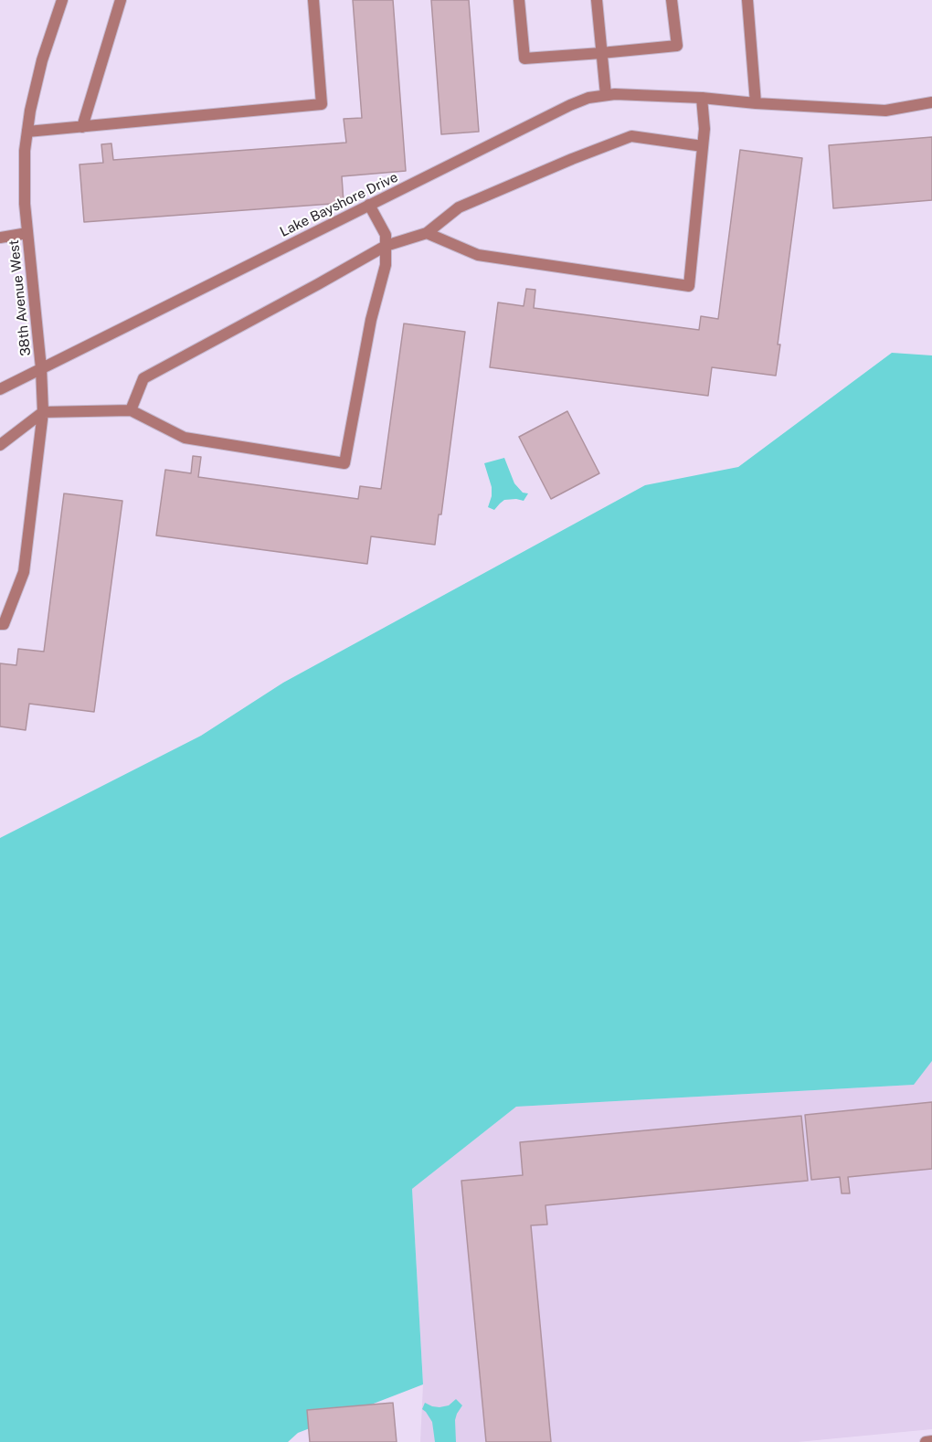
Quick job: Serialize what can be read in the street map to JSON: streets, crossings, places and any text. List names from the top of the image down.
{
  "streets": {
    "street": ["Lake Bayshore Drive", "38th Avenue West"]
  },
  "crossings": [
    ["Lake Bayshore Drive", "38th Avenue West"]
  ]
}
